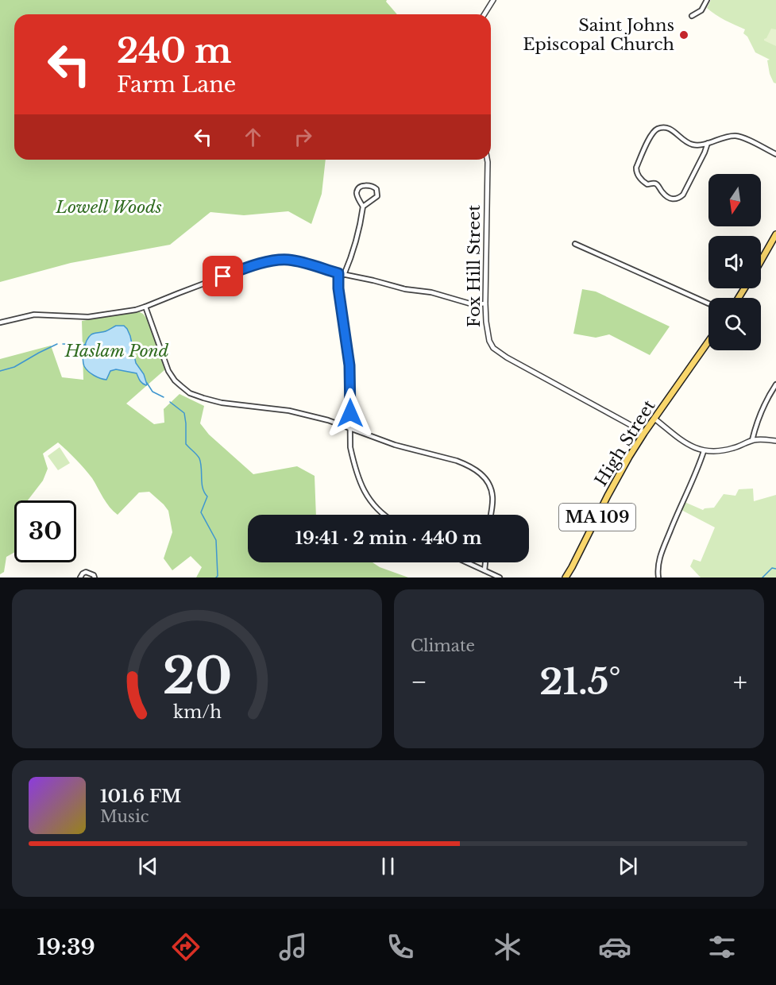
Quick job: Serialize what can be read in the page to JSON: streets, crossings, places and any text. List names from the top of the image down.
{
  "streets": {
    "main road": ["High Street", "MA 109"],
    "street": ["Fox Hill Street"]
  },
  "crossings": [
    ["Fox Hill Street", "High Street"]
  ],
  "parks": ["Lowell Woods", "Haslam Pond"],
  "places": ["Saint Johns Episcopal Church"],
  "north": "bottom",
  "page": {
    "turn": ["240 m", "Farm Lane"],
    "limit": "30",
    "trip": "19:41 · 2 min · 440 m",
    "tile": "Climate",
    "heat": ["−", "21.5°", "+"],
    "song": ["101.6 FM", "Music"],
    "tabs": "19:39",
    "gauge": ["20", "km/h"]
  }
}
